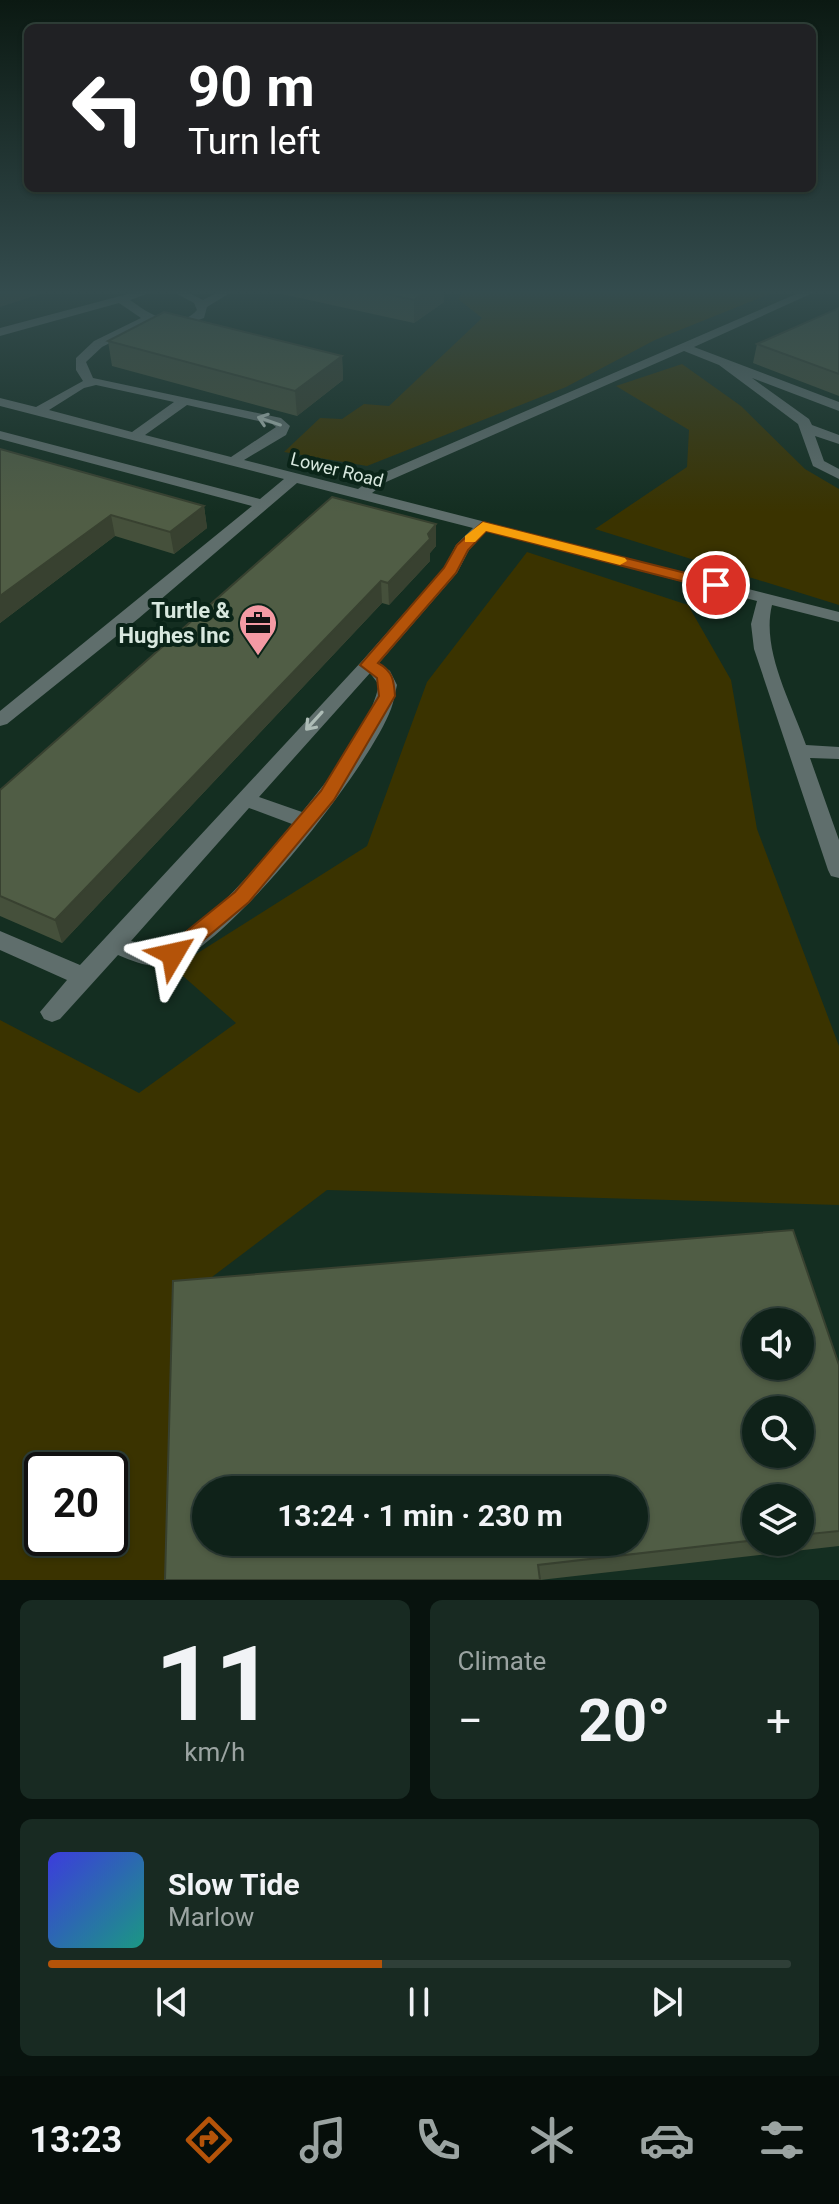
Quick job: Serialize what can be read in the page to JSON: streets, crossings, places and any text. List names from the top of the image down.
{
  "streets": {
    "street": ["Lower Road"]
  },
  "places": {
    "office": ["Turtle & Hughes Inc"]
  },
  "page": {
    "turn": ["90 m", "Turn left"],
    "limit": "20",
    "trip": "13:24 · 1 min · 230 m",
    "tile": [
      ["11", "km/h"],
      "Climate"
    ],
    "heat": ["−", "20°", "+"],
    "song": ["Slow Tide", "Marlow"],
    "tabs": "13:23"
  }
}
